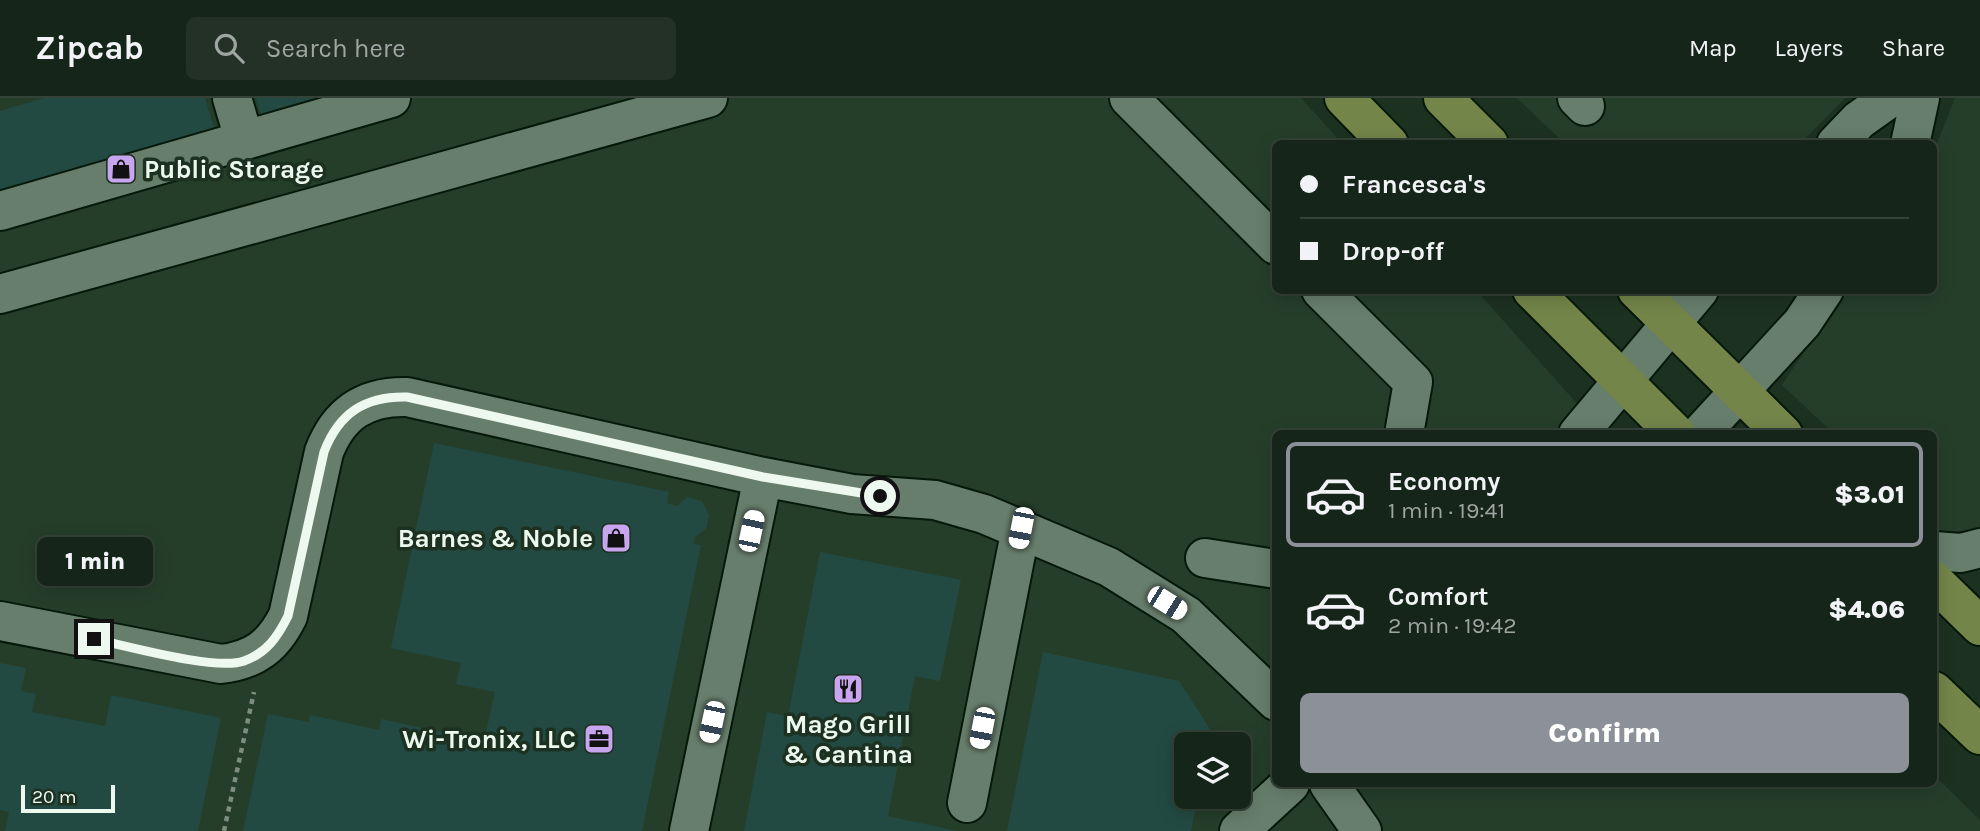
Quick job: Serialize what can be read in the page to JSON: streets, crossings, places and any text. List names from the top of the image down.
{
  "places": {
    "shop": ["Public Storage", "Barnes & Noble"],
    "restaurant": ["Mago Grill & Cantina"],
    "office": ["Wi-Tronix, LLC"]
  },
  "scale_bar": "20 m",
  "page": {
    "header": "Zipcab",
    "search": "Search here",
    "nav": ["Map", "Layers", "Share"],
    "banner": ["Francesca's", "Drop-off"],
    "list": [
      {
        "name": "Economy",
        "note": "1 min · 19:41",
        "value": "$3.01"
      },
      {
        "name": "Comfort",
        "note": "2 min · 19:42",
        "value": "$4.06"
      }
    ],
    "bubble": "1 min",
    "buttons": "Confirm",
    "scale": "20 m"
  }
}
